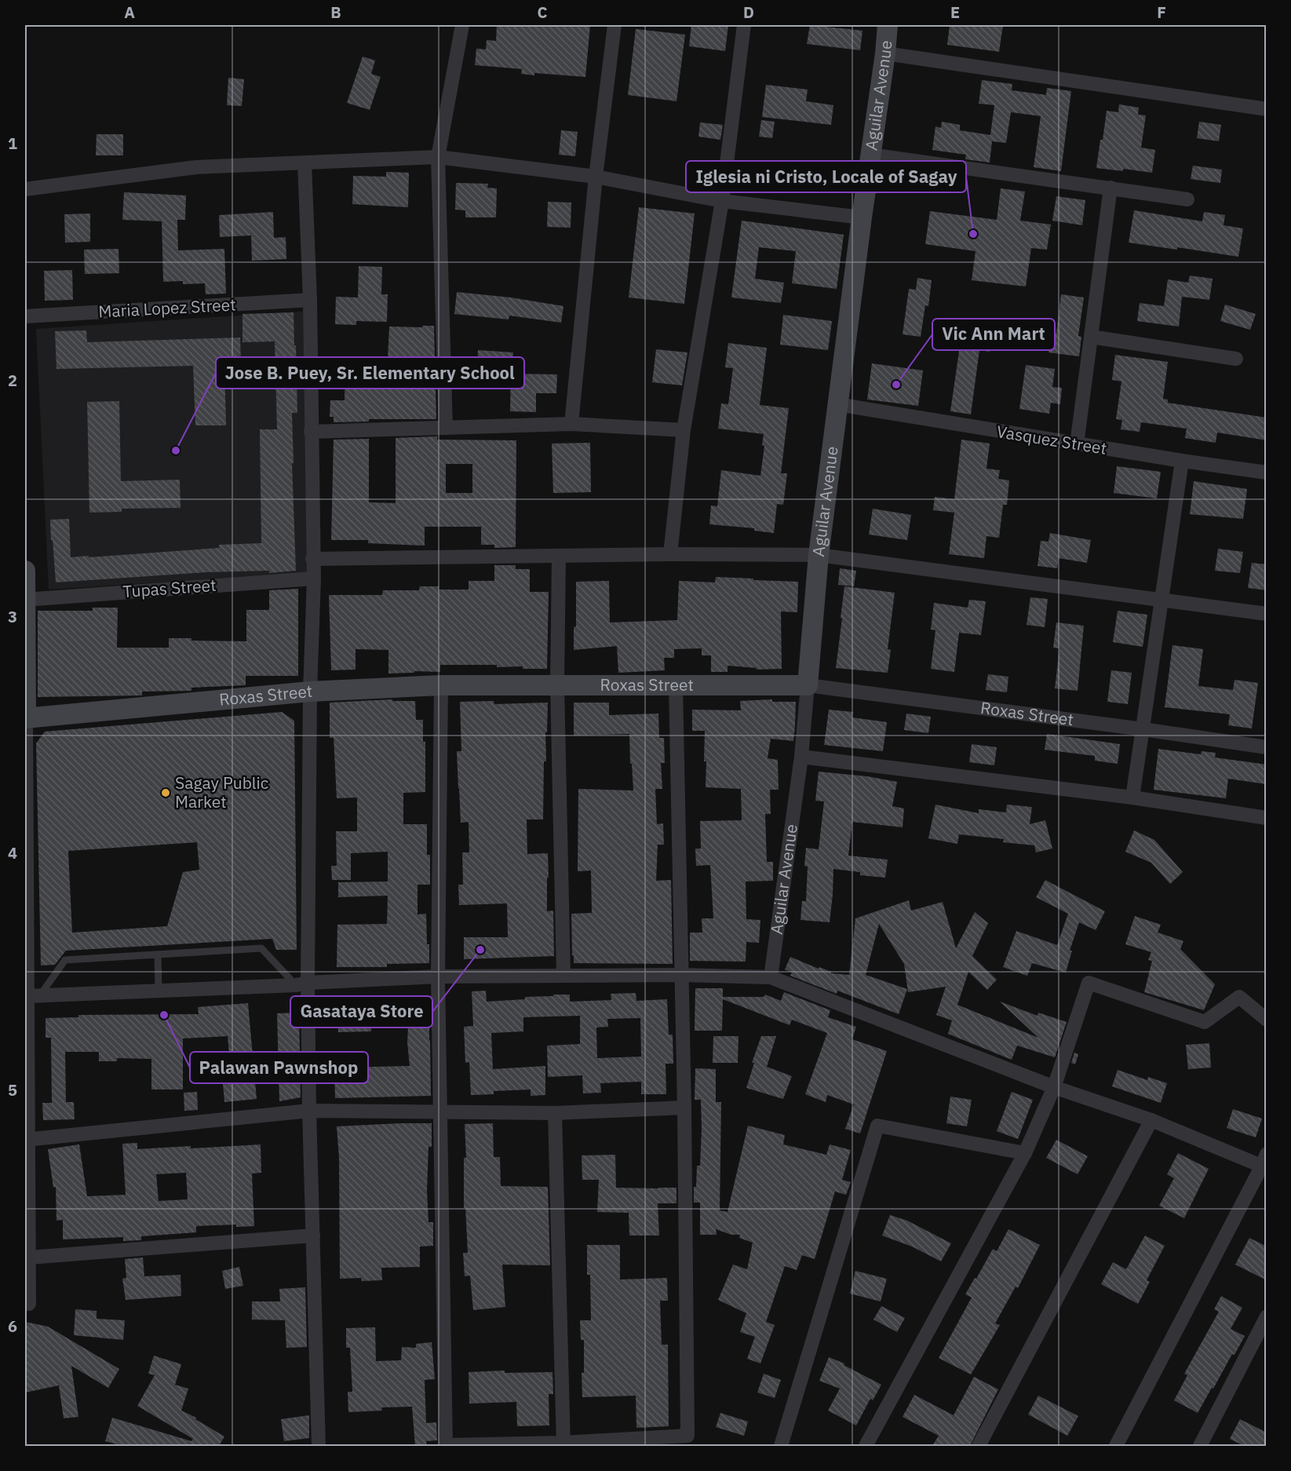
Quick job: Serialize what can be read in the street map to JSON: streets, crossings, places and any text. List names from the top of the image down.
{
  "streets": {
    "street": [
      "Aguilar Avenue",
      "Maria Lopez Street",
      "Vasquez Street",
      "Tupas Street",
      "Roxas Street"
    ]
  },
  "crossings": [
    ["Aguilar Avenue", "Vasquez Street"],
    ["Aguilar Avenue", "Roxas Street"]
  ],
  "places": [
    "Iglesia ni Cristo, Locale of Sagay",
    "Vic Ann Mart",
    "Jose B. Puey, Sr. Elementary School",
    "Sagay Public Market",
    "Gasataya Store",
    "Palawan Pawnshop"
  ],
  "grid": {
    "columns": [
      "A",
      "B",
      "C",
      "D",
      "E",
      "F"
    ],
    "rows": [
      "1",
      "2",
      "3",
      "4",
      "5",
      "6"
    ]
  }
}
